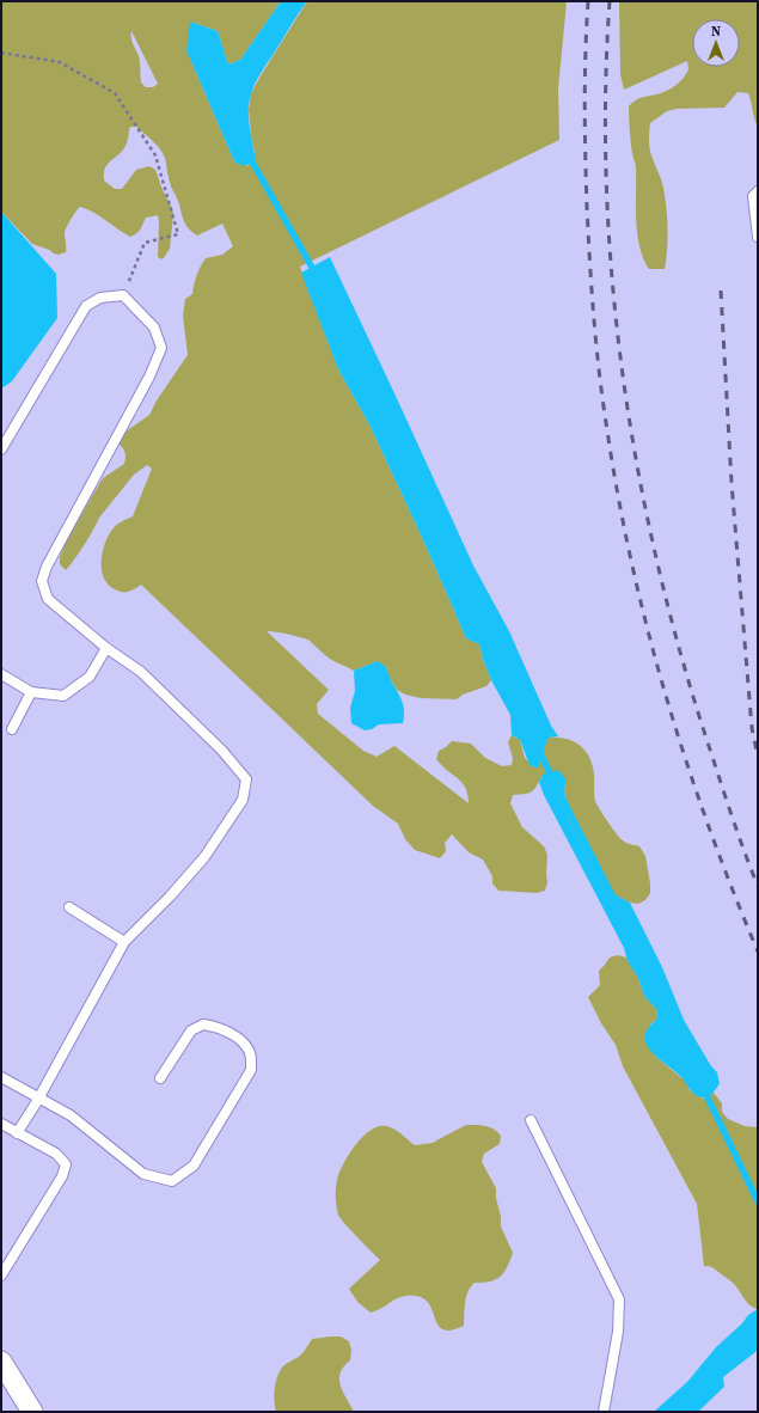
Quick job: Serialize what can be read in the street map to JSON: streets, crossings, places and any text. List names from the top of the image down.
{
  "north": "top"
}
